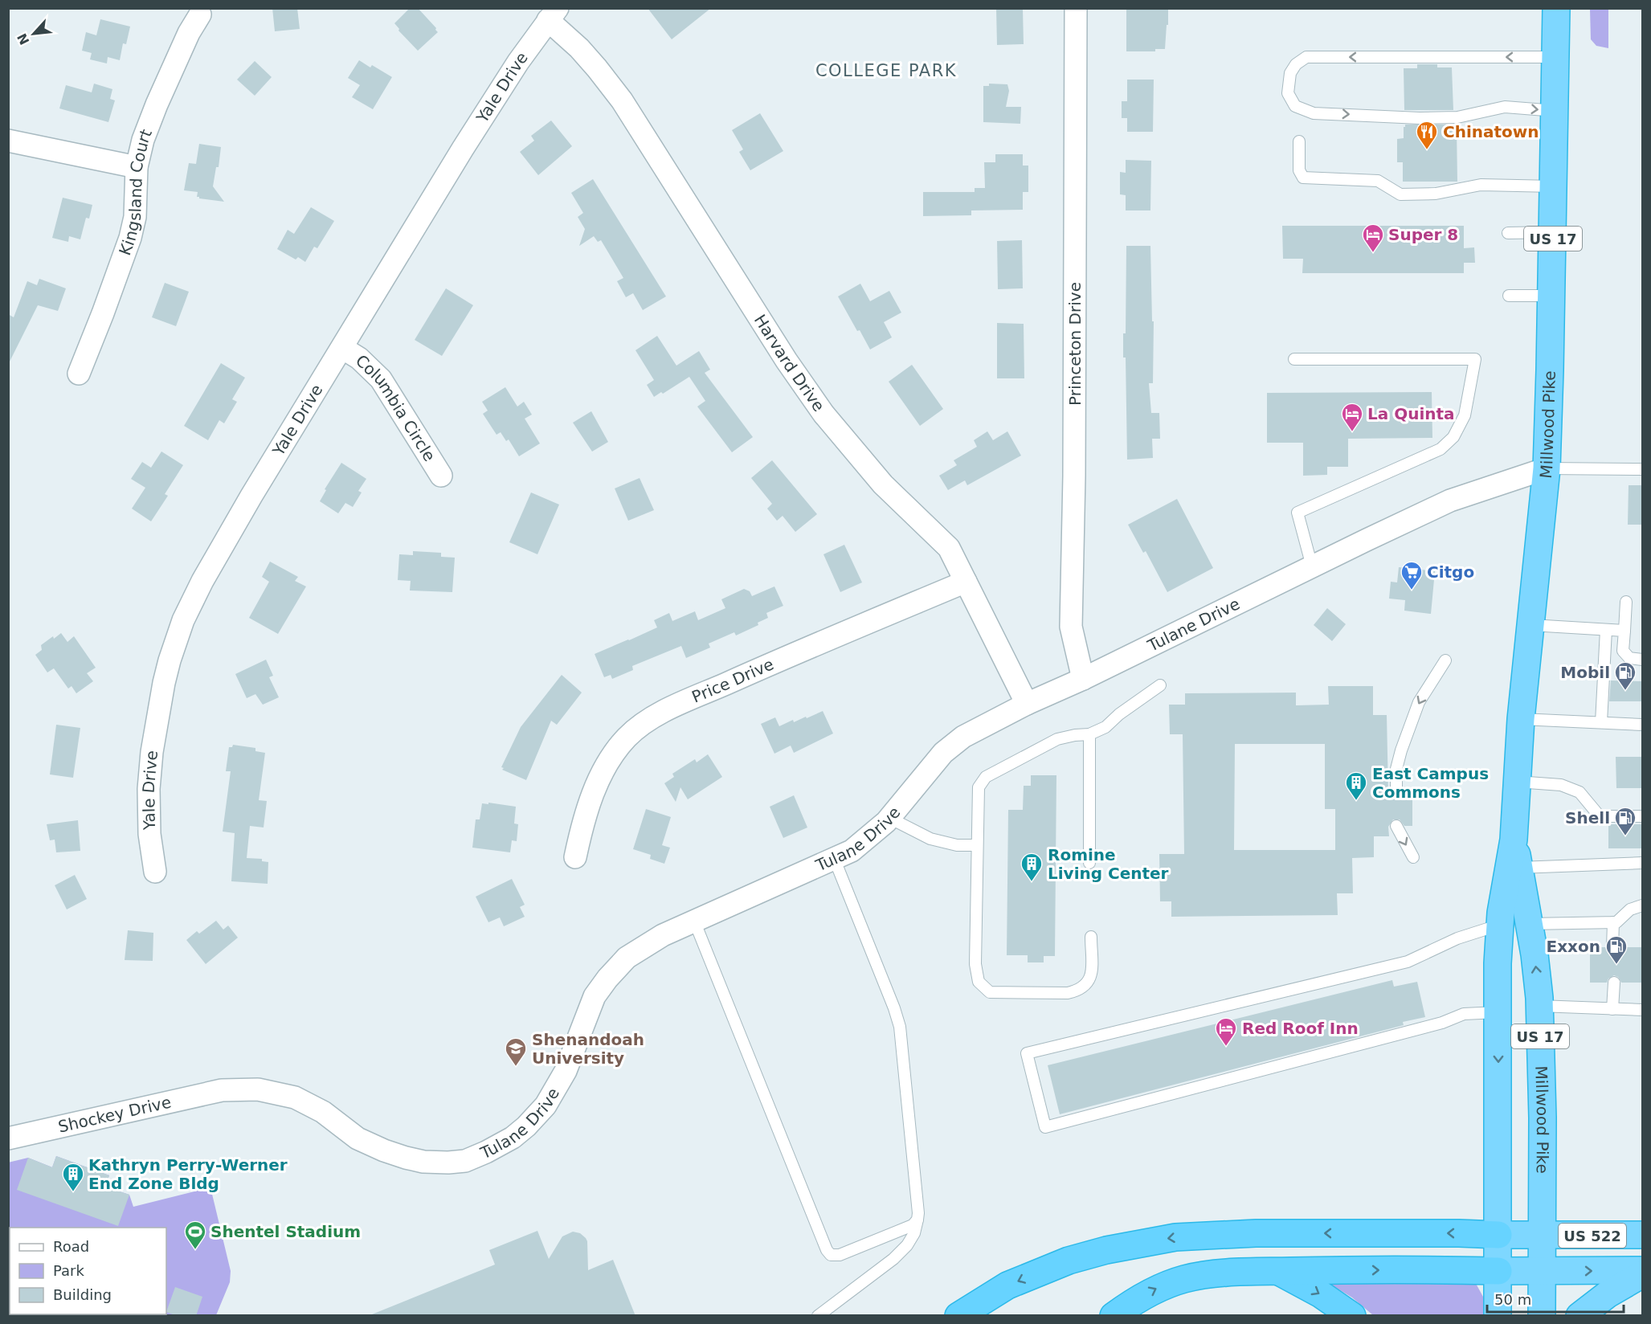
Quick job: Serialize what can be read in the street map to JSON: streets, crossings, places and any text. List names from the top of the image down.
{
  "streets": {
    "highway": ["US 17", "Millwood Pike", "US 522"],
    "street": [
      "Yale Drive",
      "Kingsland Court",
      "Princeton Drive",
      "Harvard Drive",
      "Columbia Circle",
      "Tulane Drive",
      "Price Drive",
      "Shockey Drive"
    ]
  },
  "crossings": [
    ["Yale Drive", "Harvard Drive"],
    ["Yale Drive", "Columbia Circle"],
    ["Princeton Drive", "Tulane Drive"],
    ["Harvard Drive", "Tulane Drive"],
    ["Harvard Drive", "Price Drive"],
    ["Millwood Pike", "Tulane Drive"],
    ["Millwood Pike", "US 522"],
    ["Tulane Drive", "Shockey Drive"]
  ],
  "districts": ["COLLEGE PARK"],
  "places": {
    "restaurant": ["Chinatown"],
    "hotel": ["Super 8", "La Quinta", "Red Roof Inn"],
    "supermarket": ["Citgo"],
    "fuel station": ["Mobil", "Shell", "Exxon"],
    "building": ["East Campus Commons", "Romine Living Center", "Kathryn Perry-Werner End Zone Bldg"],
    "school or university": ["Shenandoah University"],
    "sports": ["Shentel Stadium"]
  },
  "legend": ["Road", "Park", "Building"],
  "scale_bar": "50 m",
  "north": "bottom left"
}
